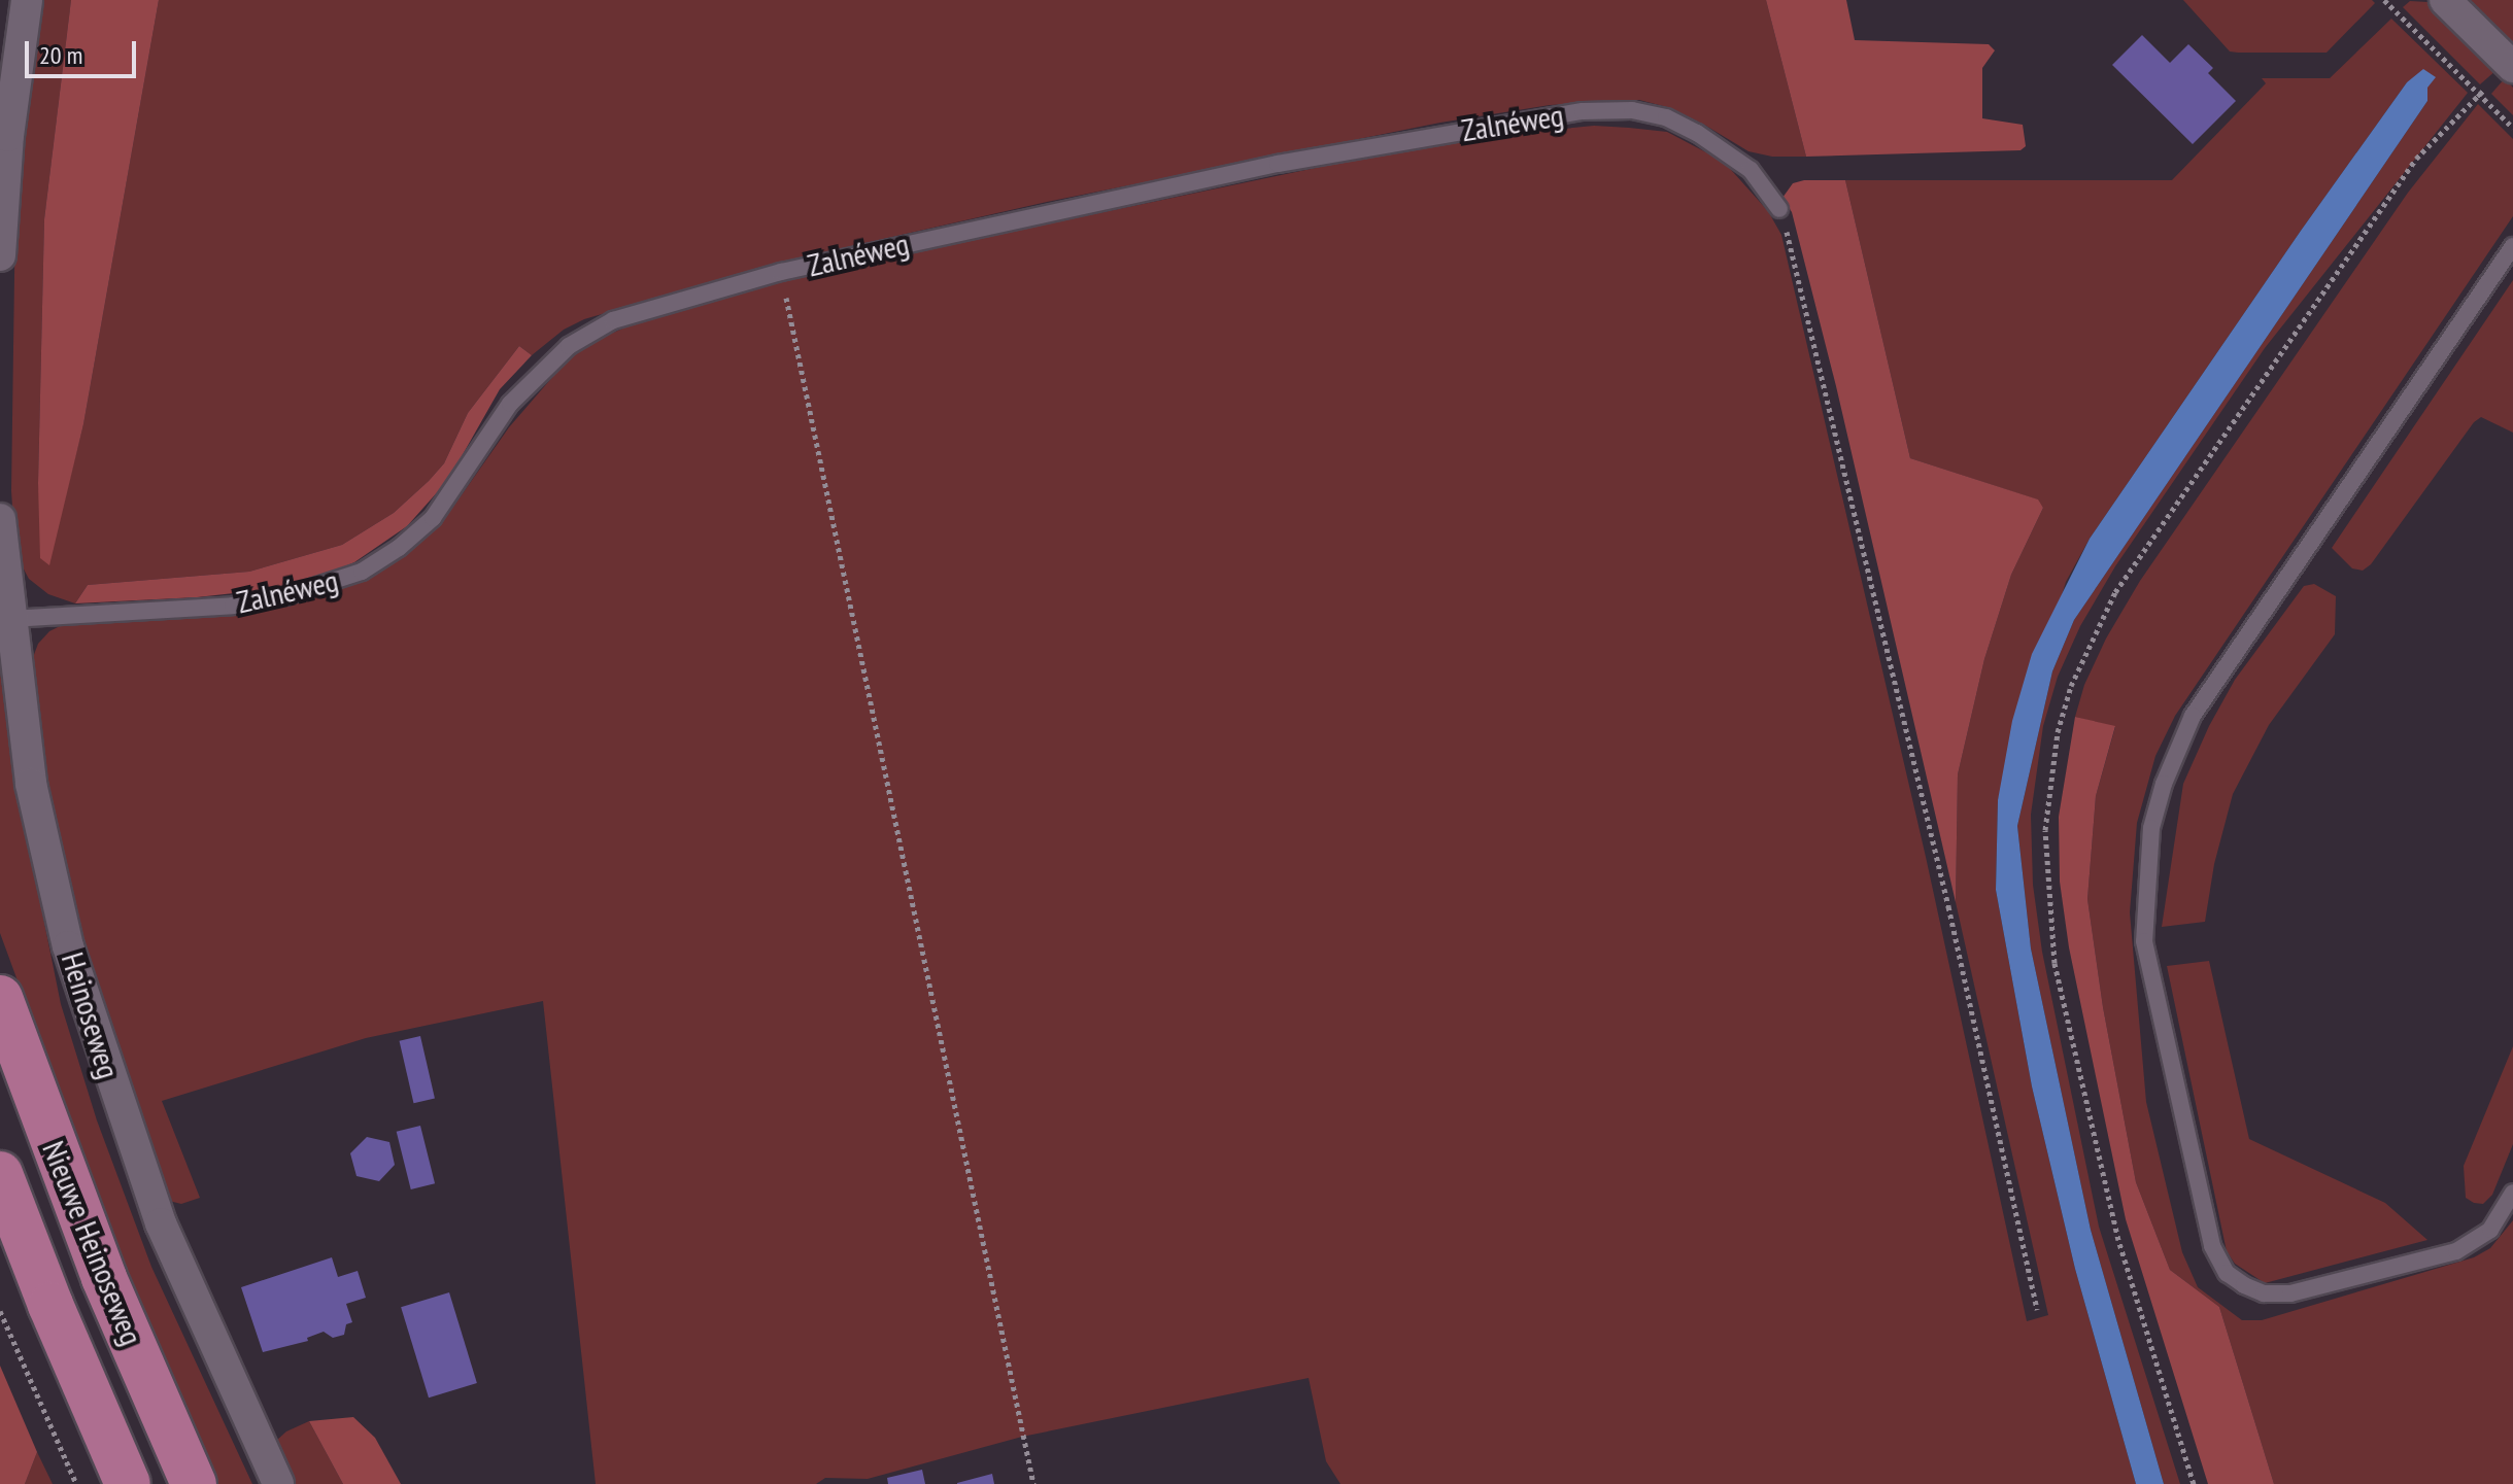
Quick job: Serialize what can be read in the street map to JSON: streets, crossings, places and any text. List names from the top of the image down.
{
  "streets": {
    "highway": ["Nieuwe Heinoseweg"],
    "street": ["Heinoseweg"],
    "lane": ["Zalnéweg"]
  },
  "crossings": [
    ["Zalnéweg", "Heinoseweg"]
  ],
  "scale_bar": "20 m"
}
